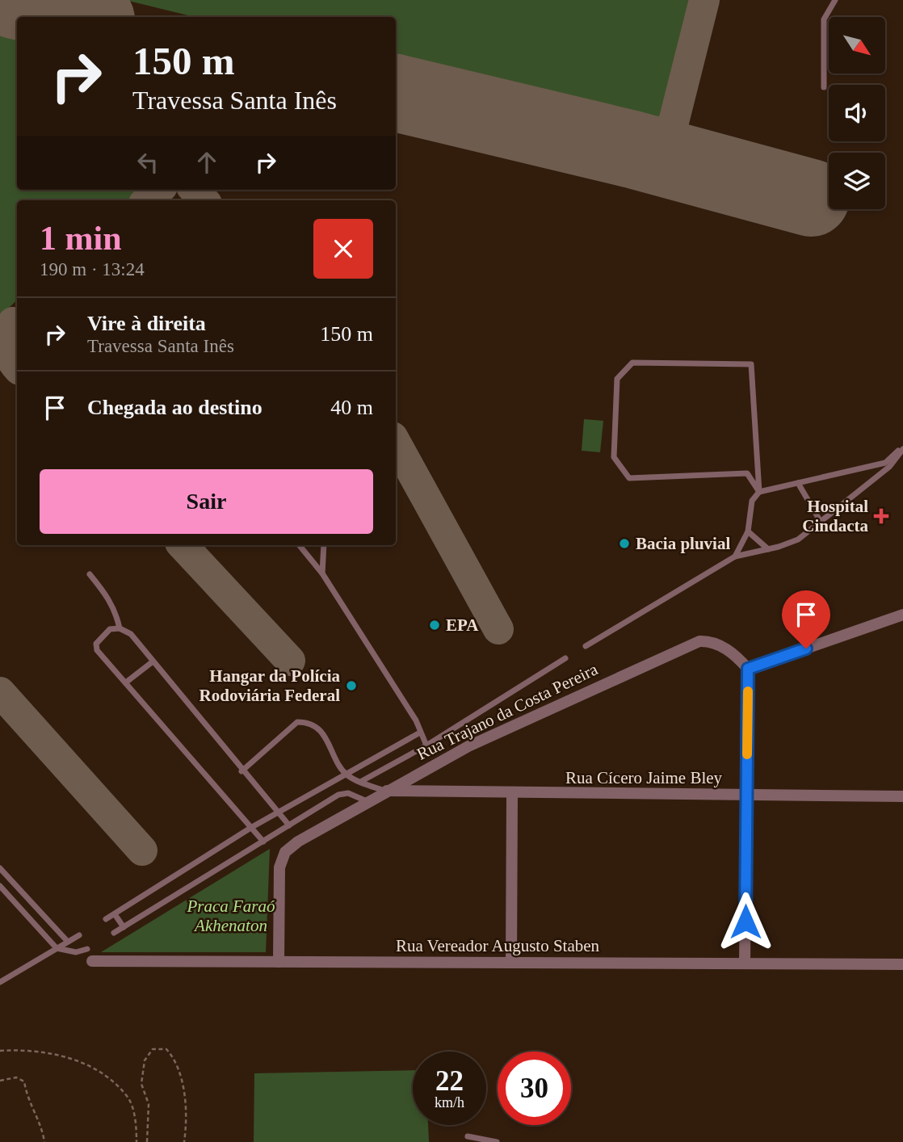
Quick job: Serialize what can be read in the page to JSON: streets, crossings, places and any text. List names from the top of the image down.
{
  "streets": {
    "street": ["Rua Trajano da Costa Pereira", "Rua Cícero Jaime Bley", "Rua Vereador Augusto Staben"]
  },
  "crossings": [
    ["Rua Trajano da Costa Pereira", "Rua Cícero Jaime Bley"],
    ["Rua Trajano da Costa Pereira", "Rua Vereador Augusto Staben"]
  ],
  "parks": ["Praca Faraó Akhenaton"],
  "places": {
    "health": ["Hospital Cindacta"],
    "other": ["Bacia pluvial", "EPA", "Hangar da Polícia Rodoviária Federal"]
  },
  "north": "bottom right",
  "page": {
    "turn": ["150 m", "Travessa Santa Inês"],
    "heading": ["1 min", "190 m · 13:24"],
    "list": [
      {
        "name": "Vire à direita",
        "note": "Travessa Santa Inês",
        "value": "150 m"
      },
      {
        "name": "Chegada ao destino",
        "value": "40 m"
      }
    ],
    "buttons": "Sair",
    "speed": "22 km/h",
    "limit": "30"
  }
}
